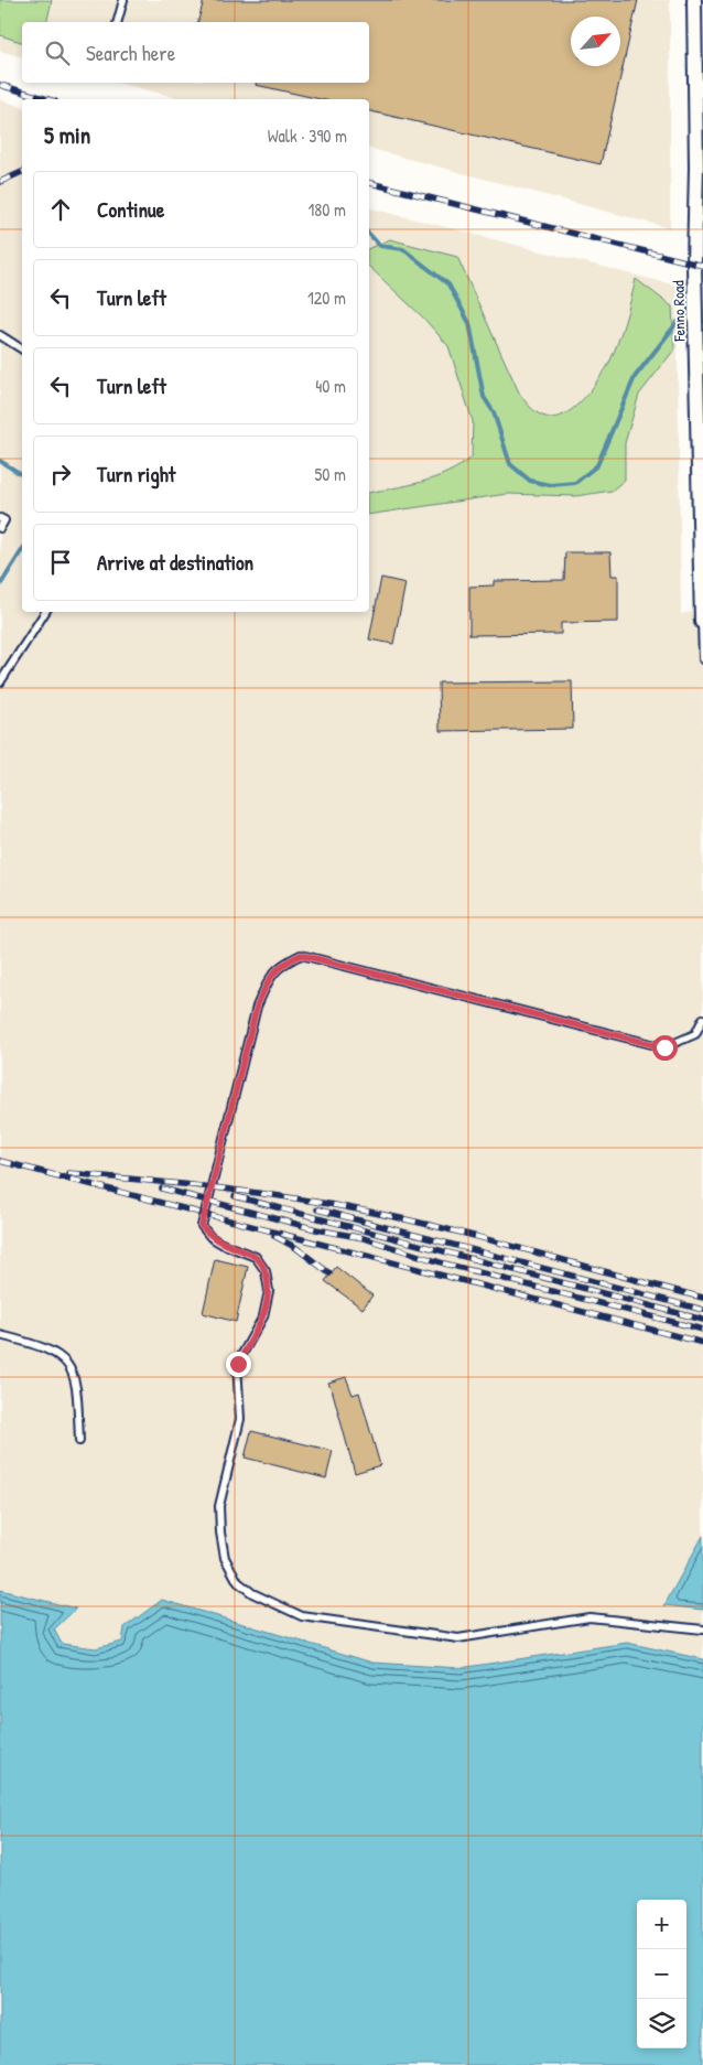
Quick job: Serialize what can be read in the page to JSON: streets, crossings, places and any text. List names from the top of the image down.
{
  "streets": {
    "street": ["Fenno Road"]
  },
  "north": "top right",
  "page": {
    "search": "Search here",
    "heading": ["5 min", "Walk · 390 m"],
    "list": [
      ["Continue", "180 m"],
      ["Turn left", "120 m"],
      ["Turn left", "40 m"],
      ["Turn right", "50 m"],
      "Arrive at destination"
    ],
    "map_buttons": ["+", "−"]
  }
}
